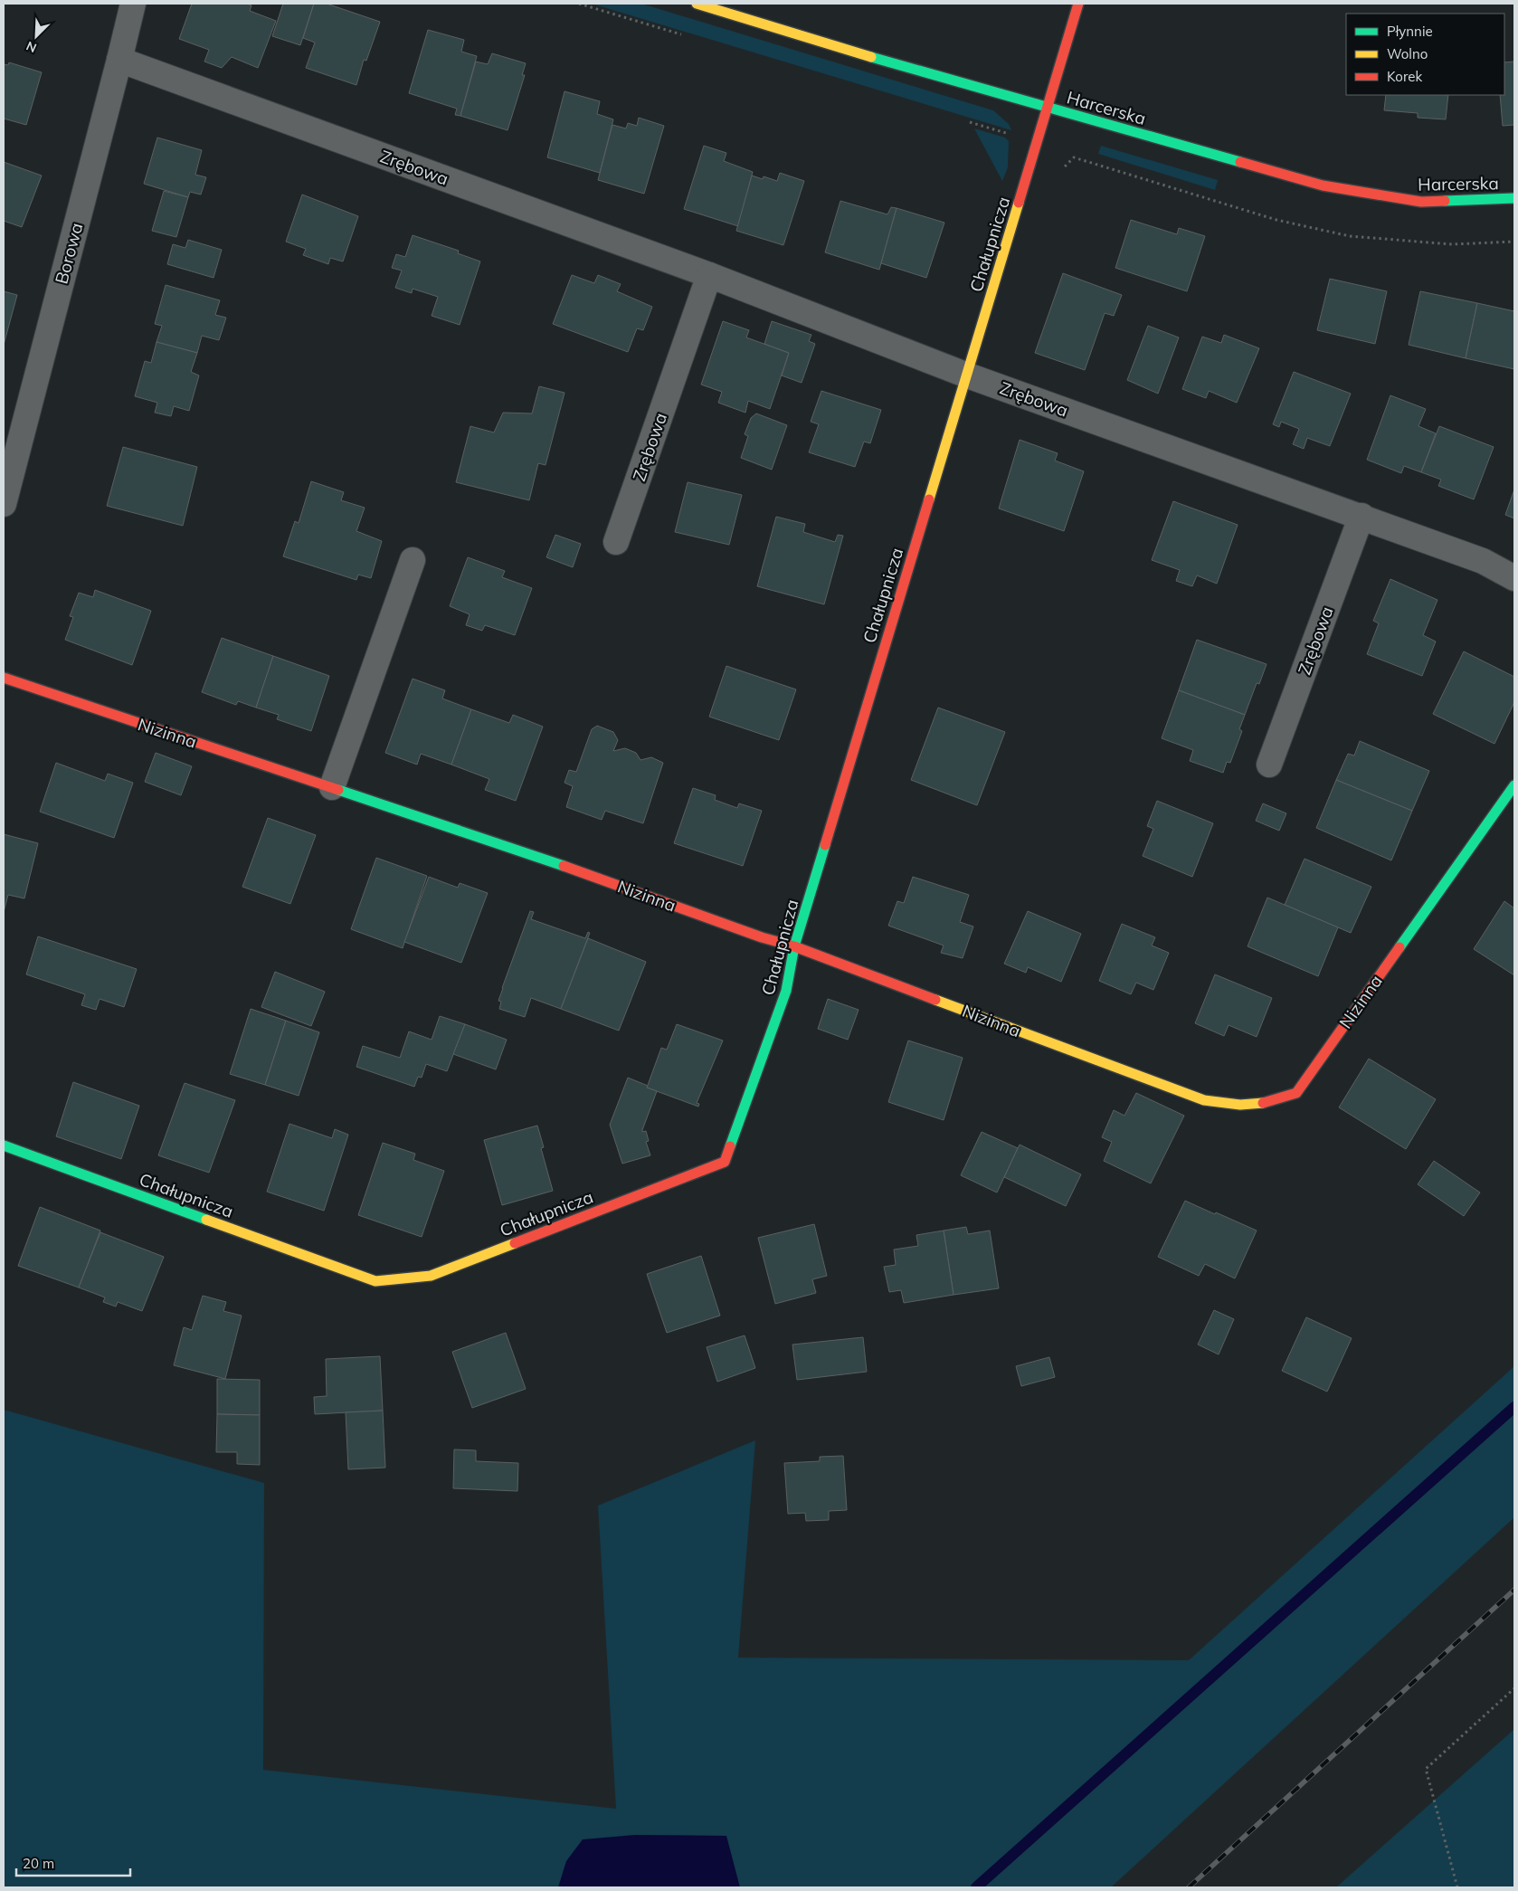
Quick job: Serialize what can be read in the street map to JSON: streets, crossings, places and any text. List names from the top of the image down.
{
  "streets": {
    "street": [
      "Harcerska",
      "Zrębowa",
      "Chałupnicza",
      "Borowa",
      "Nizinna"
    ]
  },
  "crossings": [
    ["Harcerska", "Chałupnicza"],
    ["Zrębowa", "Chałupnicza"],
    ["Zrębowa", "Borowa"],
    ["Chałupnicza", "Nizinna"]
  ],
  "legend": ["Płynnie", "Wolno", "Korek"],
  "scale_bar": "20 m",
  "north": "bottom left"
}
